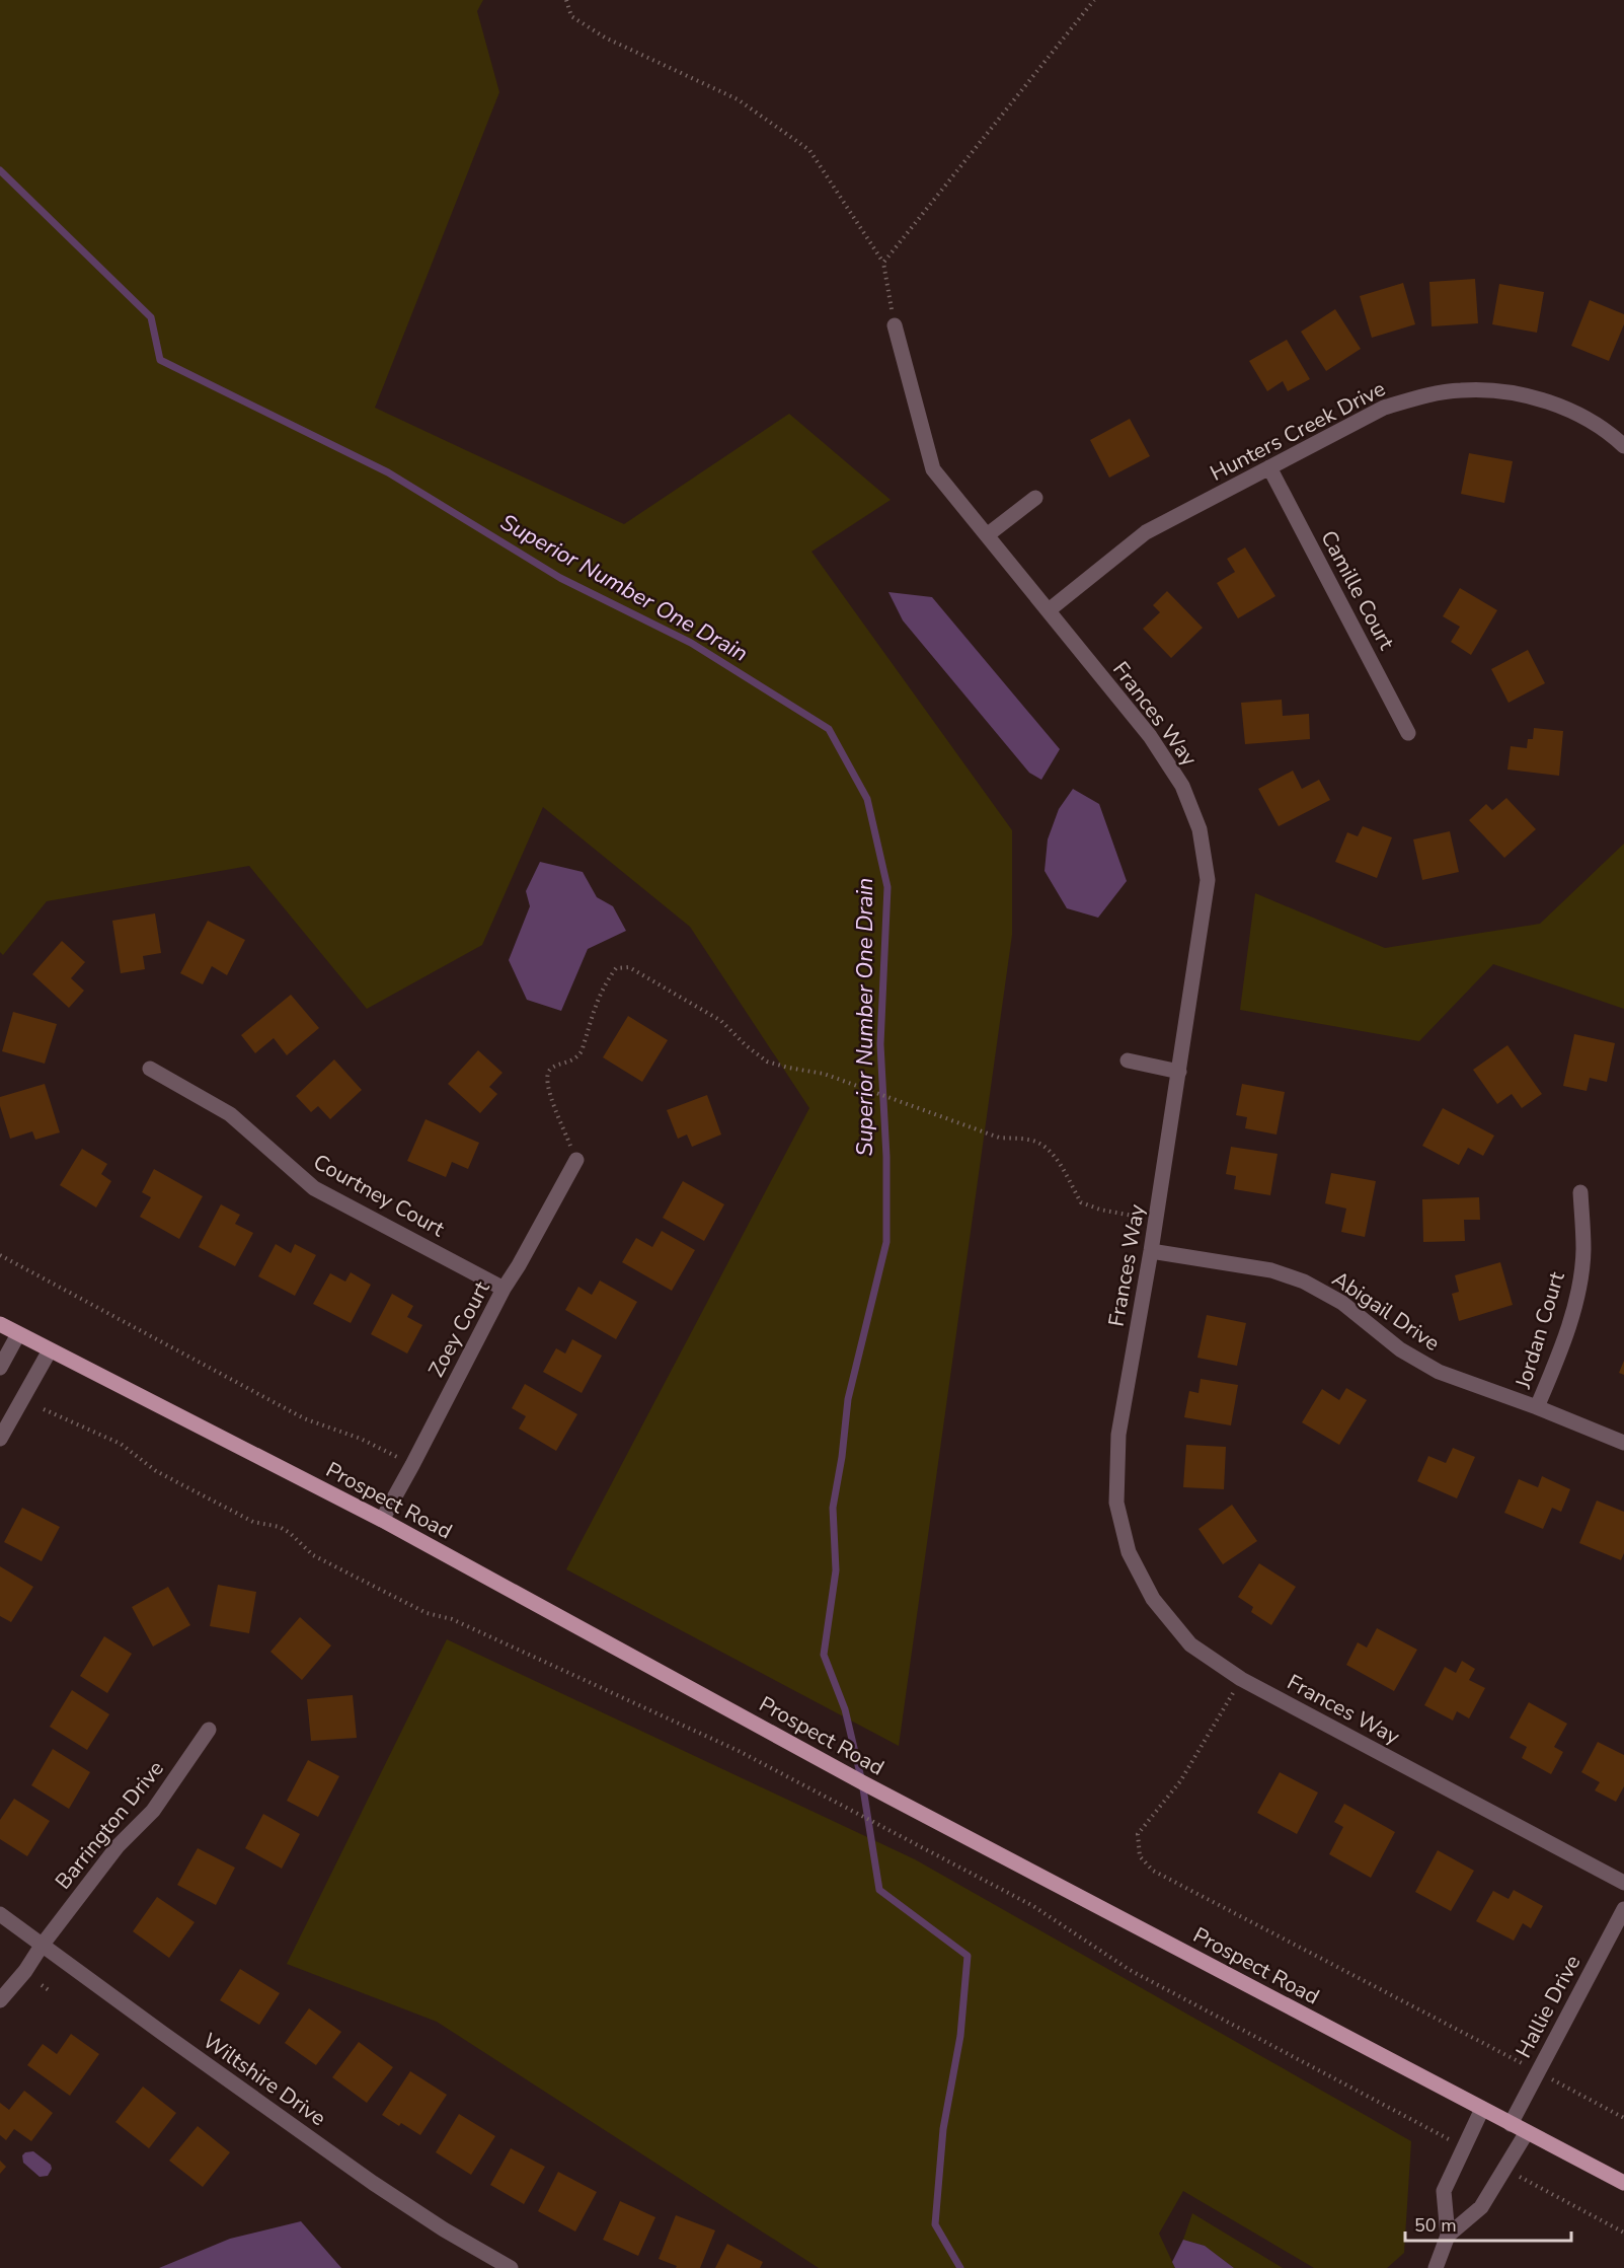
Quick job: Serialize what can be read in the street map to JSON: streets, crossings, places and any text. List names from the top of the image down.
{
  "streets": {
    "main road": ["Prospect Road"],
    "street": [
      "Hunters Creek Drive",
      "Camille Court",
      "Frances Way",
      "Courtney Court",
      "Abigail Drive",
      "Zoey Court",
      "Jordan Court",
      "Barrington Drive",
      "Hallie Drive",
      "Wiltshire Drive"
    ]
  },
  "crossings": [
    ["Hunters Creek Drive", "Camille Court"],
    ["Hunters Creek Drive", "Frances Way"],
    ["Frances Way", "Abigail Drive"],
    ["Courtney Court", "Zoey Court"],
    ["Abigail Drive", "Jordan Court"],
    ["Zoey Court", "Prospect Road"],
    ["Prospect Road", "Hallie Drive"],
    ["Barrington Drive", "Wiltshire Drive"]
  ],
  "water": ["Superior Number One Drain"],
  "scale_bar": "50 m"
}
